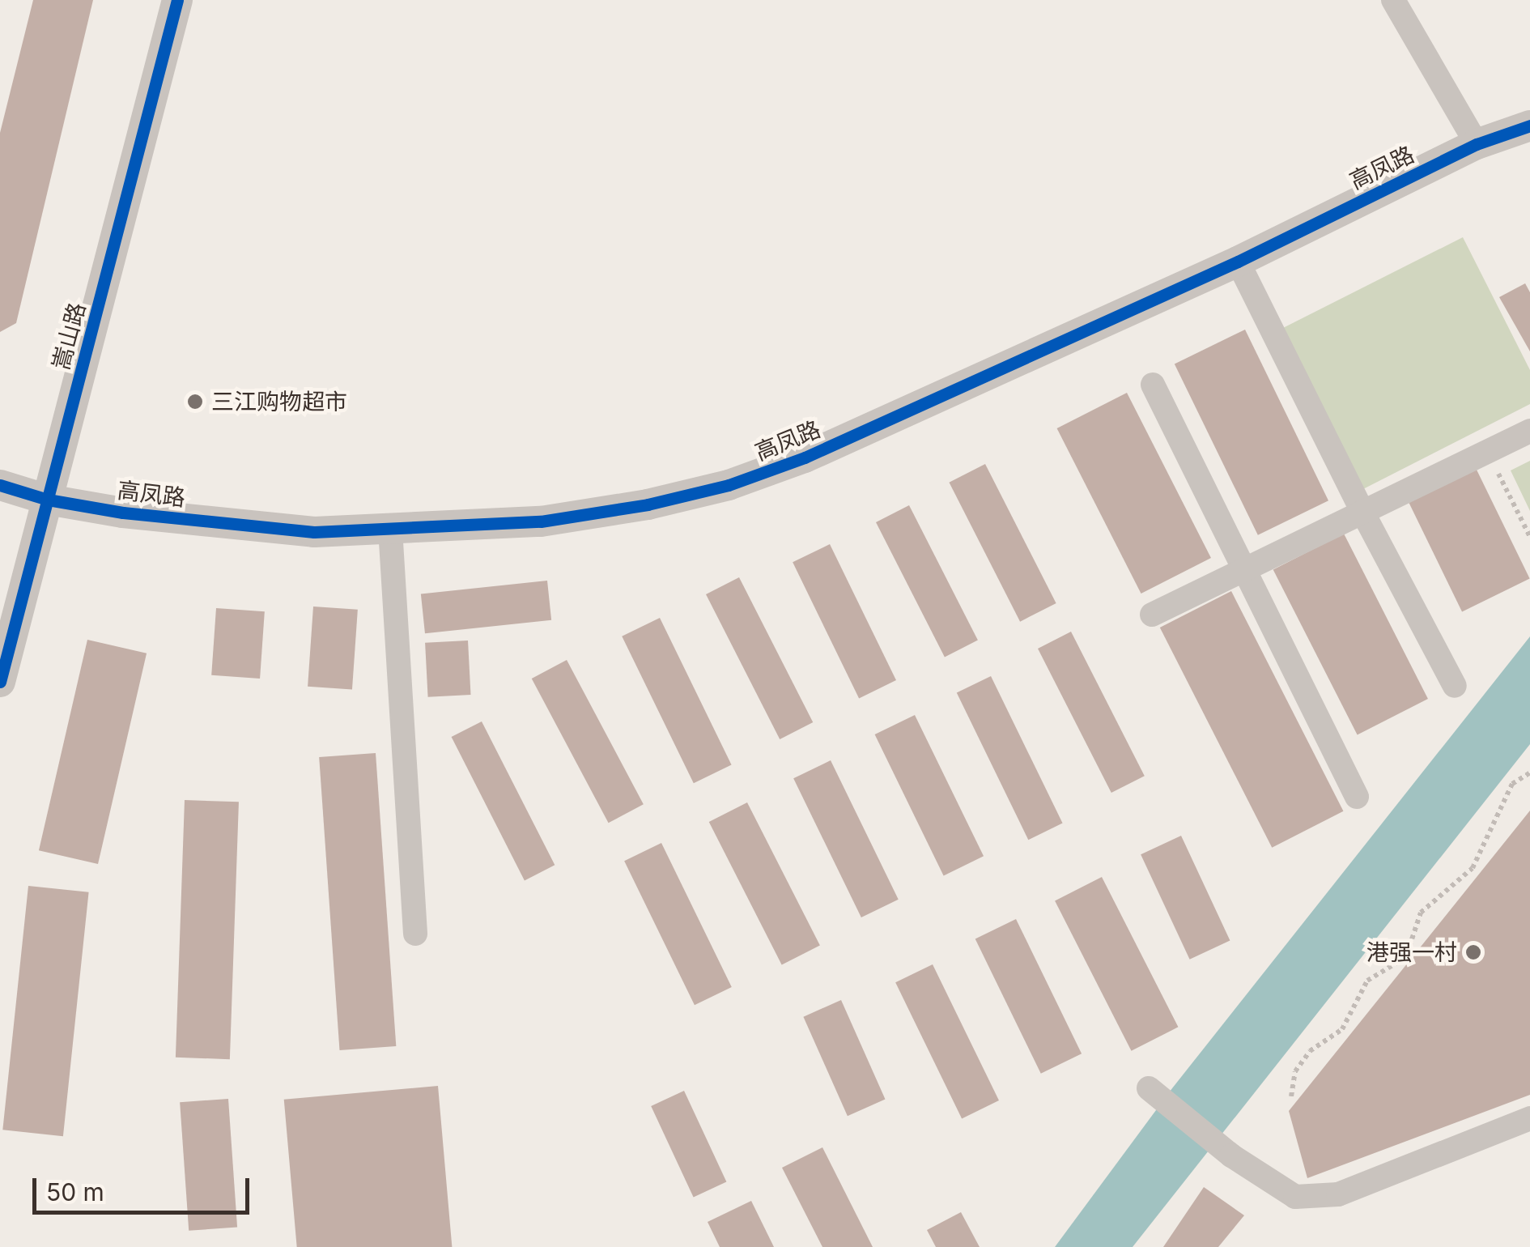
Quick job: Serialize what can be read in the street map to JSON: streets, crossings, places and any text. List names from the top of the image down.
{
  "streets": {
    "street": ["高凤路", "嵩山路"]
  },
  "crossings": [
    ["高凤路", "嵩山路"]
  ],
  "places": ["三江购物超市", "港强一村"],
  "scale_bar": "50 m"
}
